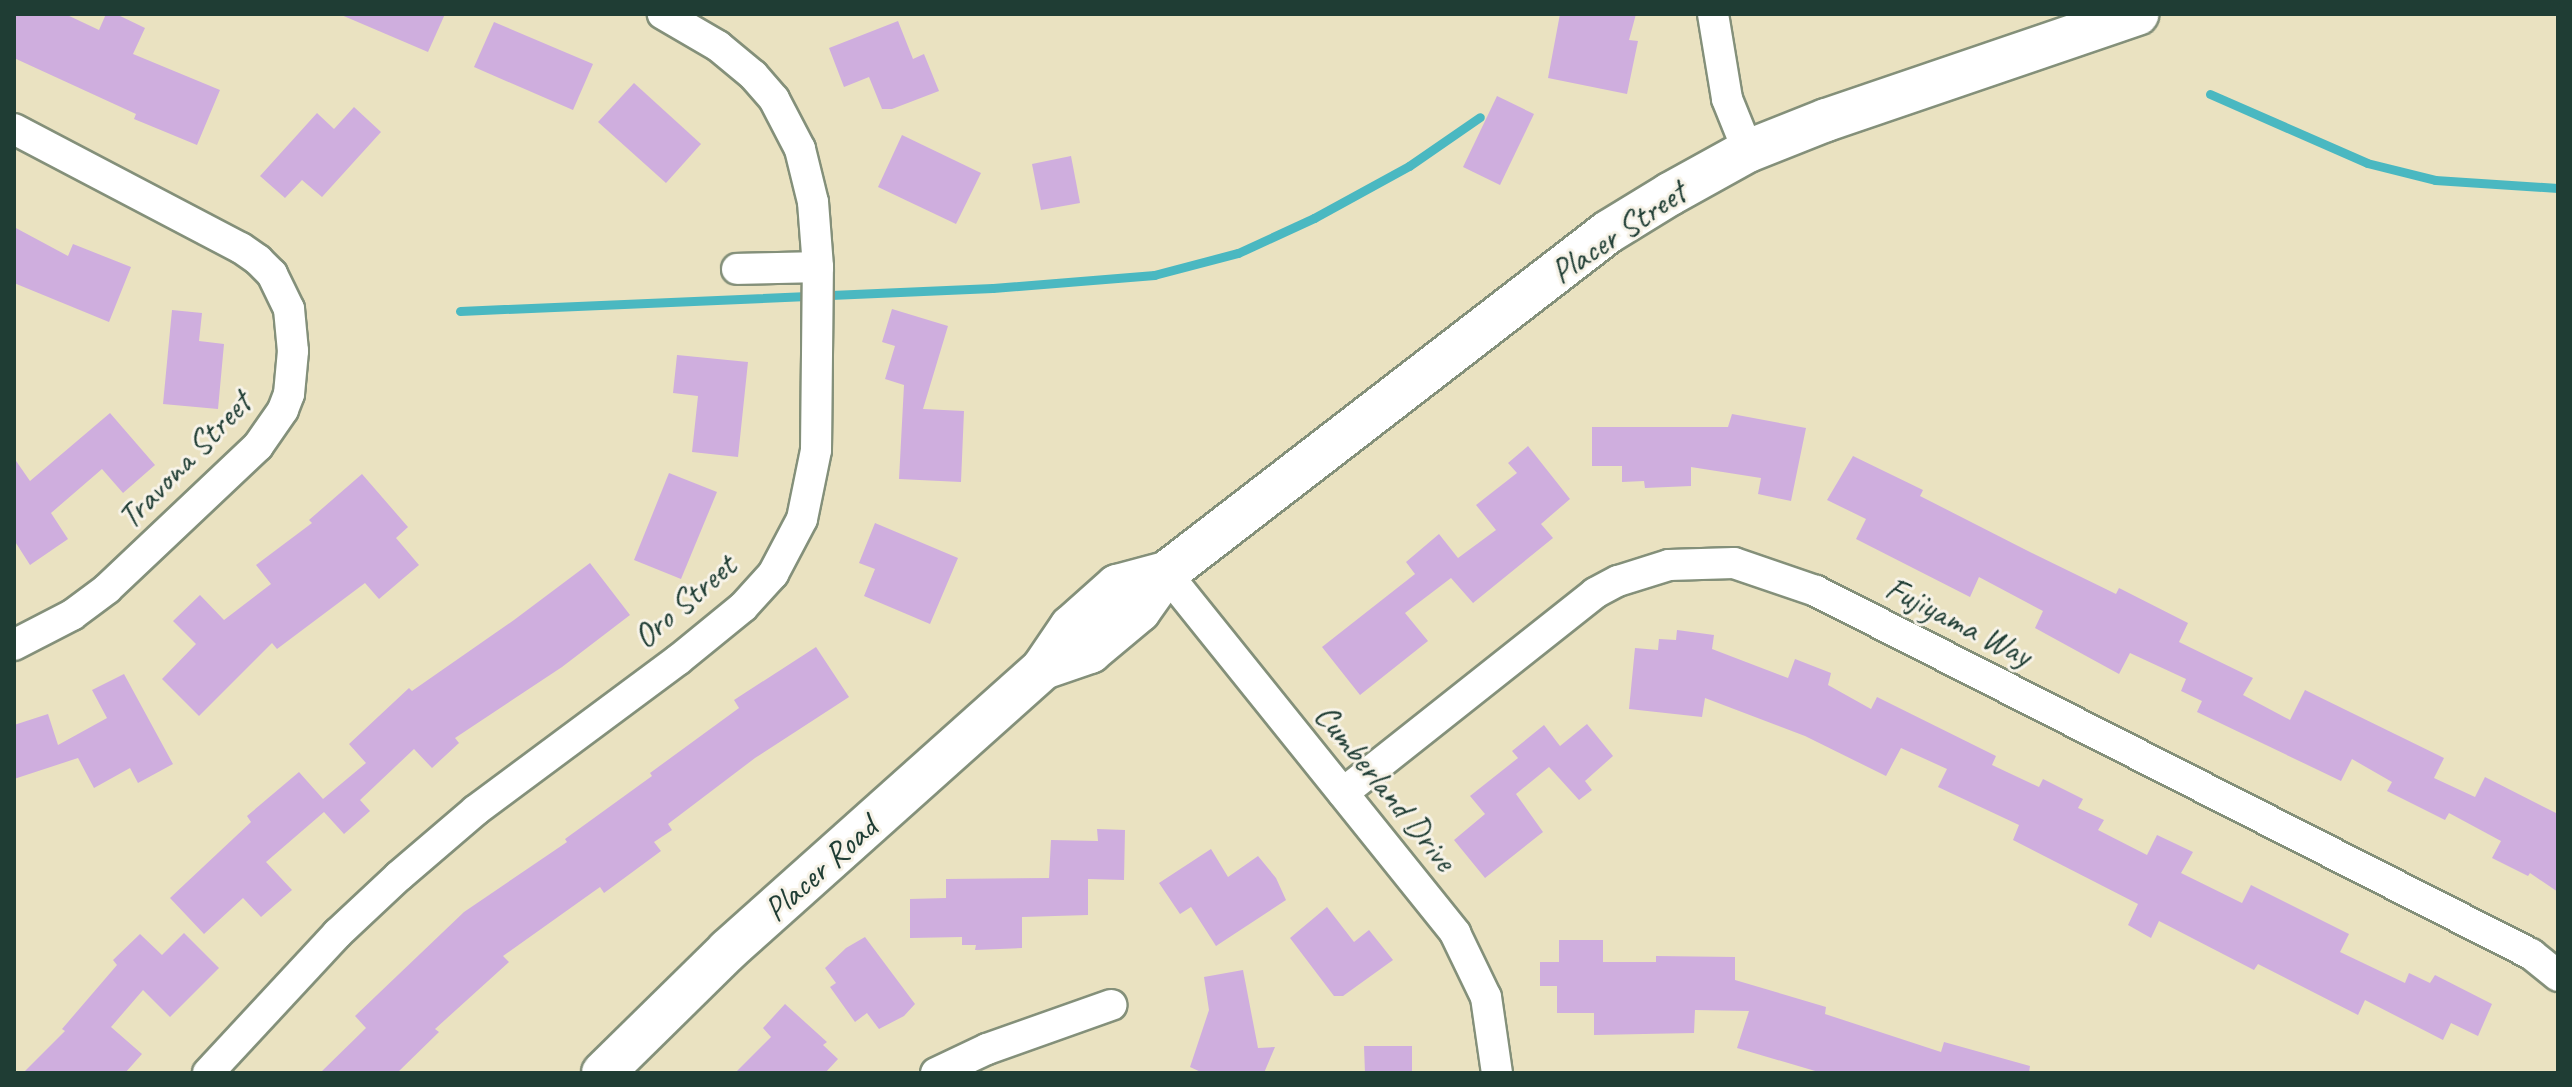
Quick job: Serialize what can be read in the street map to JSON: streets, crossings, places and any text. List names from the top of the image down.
{
  "streets": {
    "main road": ["Placer Street", "Placer Road"],
    "street": [
      "Travona Street",
      "Oro Street",
      "Fujiyama Way",
      "Cumberland Drive"
    ]
  },
  "crossings": [
    ["Placer Street", "Cumberland Drive"],
    ["Placer Street", "Placer Road"],
    ["Fujiyama Way", "Cumberland Drive"],
    ["Cumberland Drive", "Placer Road"]
  ]
}
